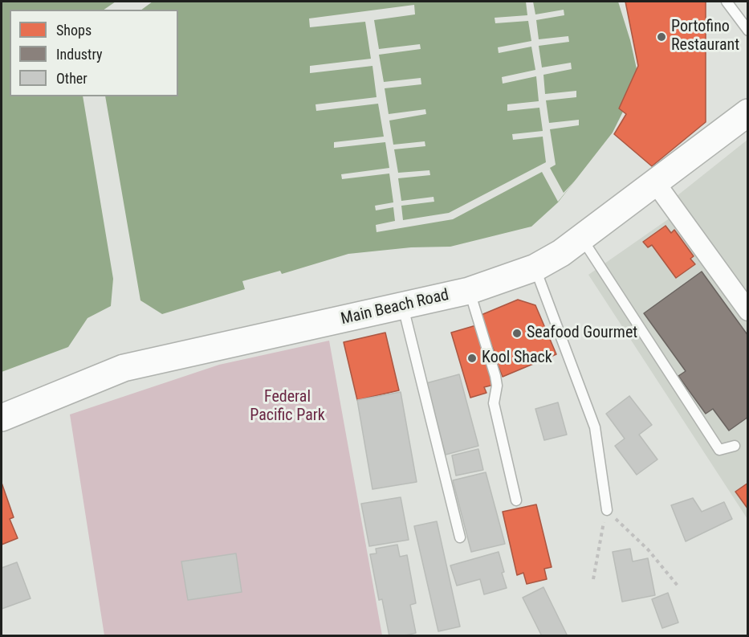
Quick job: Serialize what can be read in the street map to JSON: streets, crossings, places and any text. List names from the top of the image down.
{
  "streets": {
    "main road": ["Main Beach Road"]
  },
  "parks": ["Federal Pacific Park"],
  "places": ["Portofino Restaurant", "Seafood Gourmet", "Kool Shack"],
  "legend": ["Shops", "Industry", "Other"]
}
